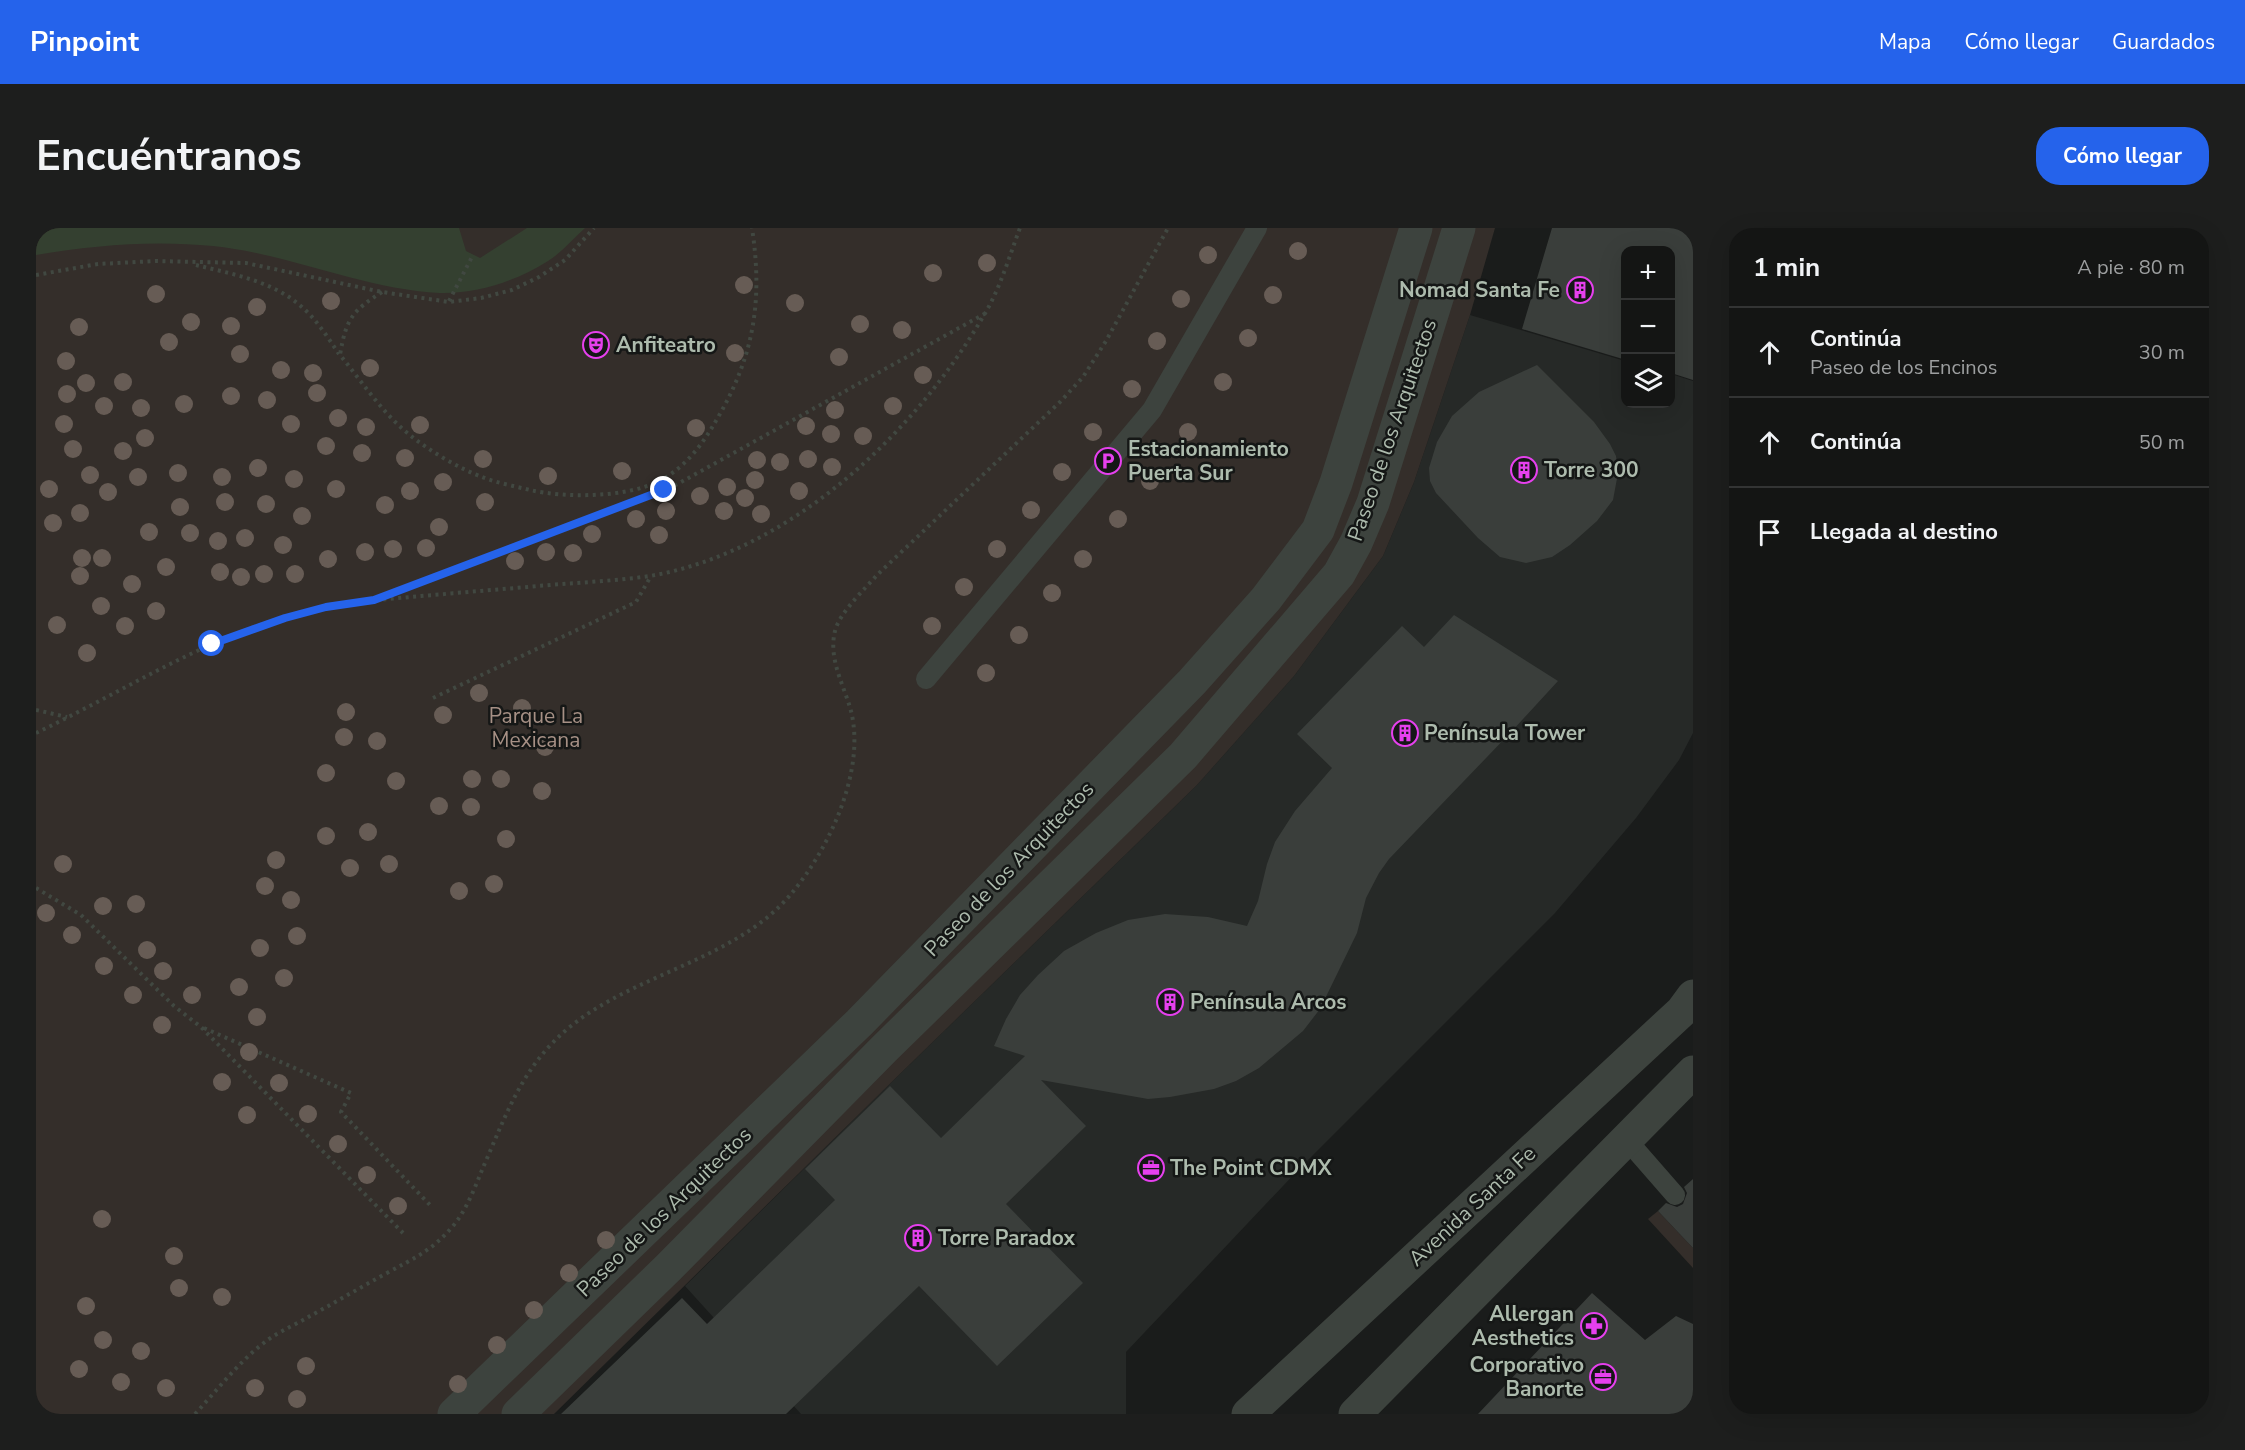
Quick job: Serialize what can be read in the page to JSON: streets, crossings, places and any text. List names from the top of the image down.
{
  "streets": {
    "street": ["Paseo de los Arquitectos", "Avenida Santa Fe"]
  },
  "parks": ["Parque La Mexicana"],
  "places": {
    "building": [
      "Nomad Santa Fe",
      "Torre 300",
      "Península Tower",
      "Península Arcos",
      "Torre Paradox"
    ],
    "theatre": ["Anfiteatro"],
    "parking": ["Estacionamiento Puerta Sur"],
    "office": ["The Point CDMX", "Corporativo Banorte"],
    "pharmacy": ["Allergan Aesthetics"]
  },
  "page": {
    "header": "Pinpoint",
    "nav": ["Mapa", "Cómo llegar", "Guardados"],
    "buttons": "Cómo llegar",
    "title": "Encuéntranos",
    "heading": ["1 min", "A pie · 80 m"],
    "map_buttons": ["+", "−"],
    "list": [
      ["Continúa", "Paseo de los Encinos", "30 m"],
      ["Continúa", "50 m"],
      "Llegada al destino"
    ]
  }
}
